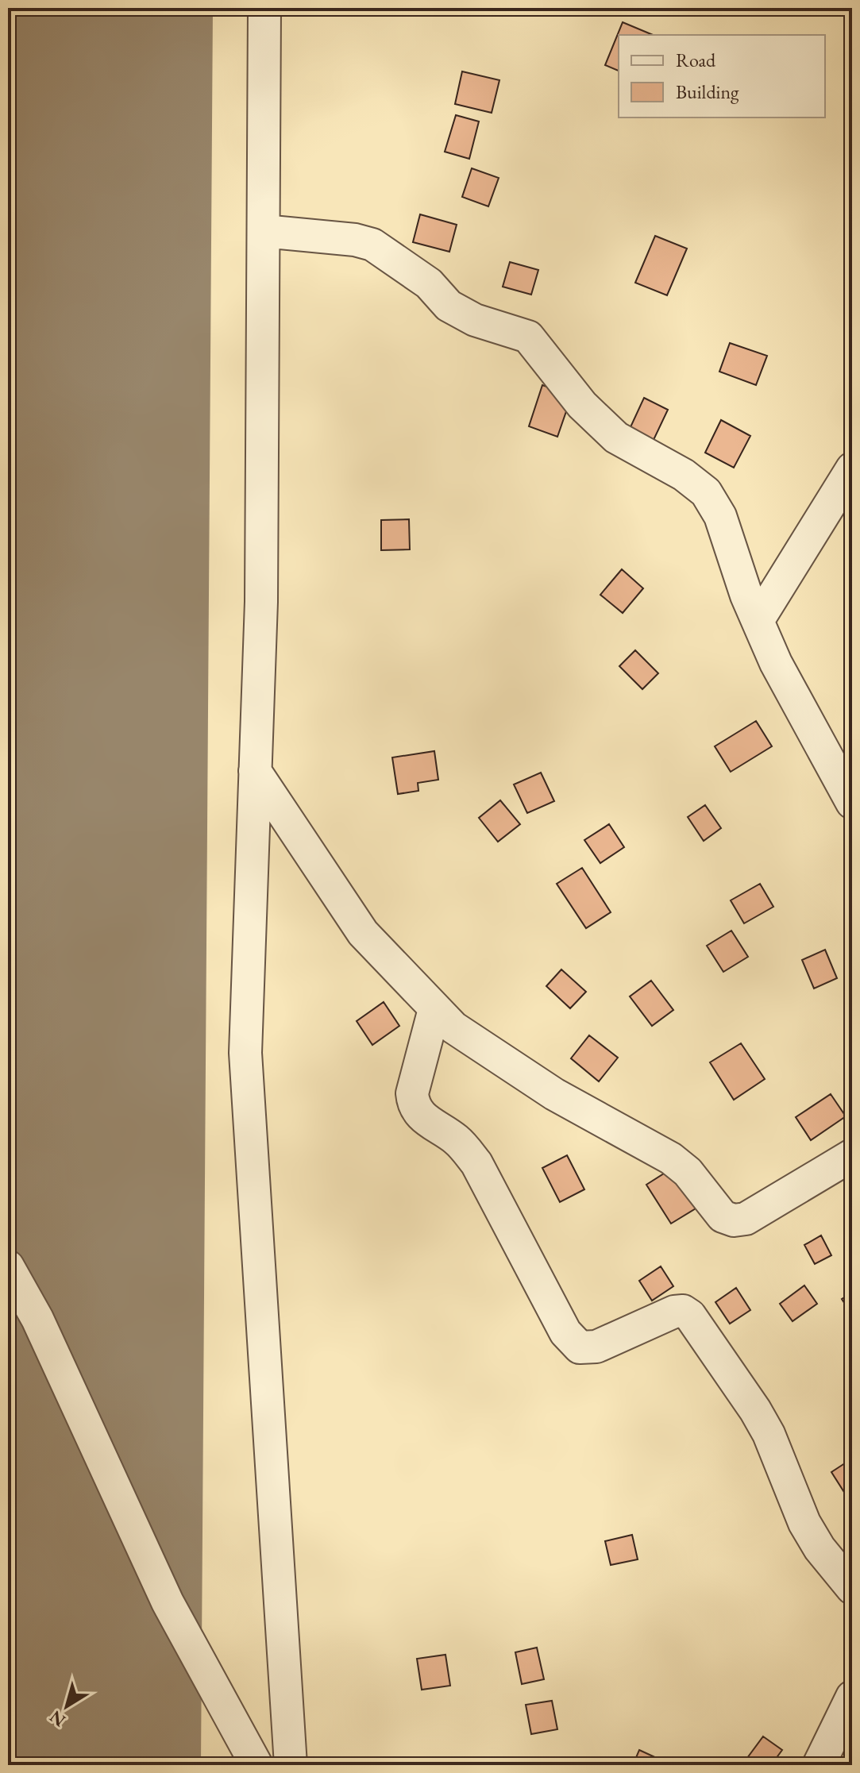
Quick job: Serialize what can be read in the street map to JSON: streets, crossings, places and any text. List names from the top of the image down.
{
  "legend": ["Road", "Building"],
  "north": "bottom left"
}
